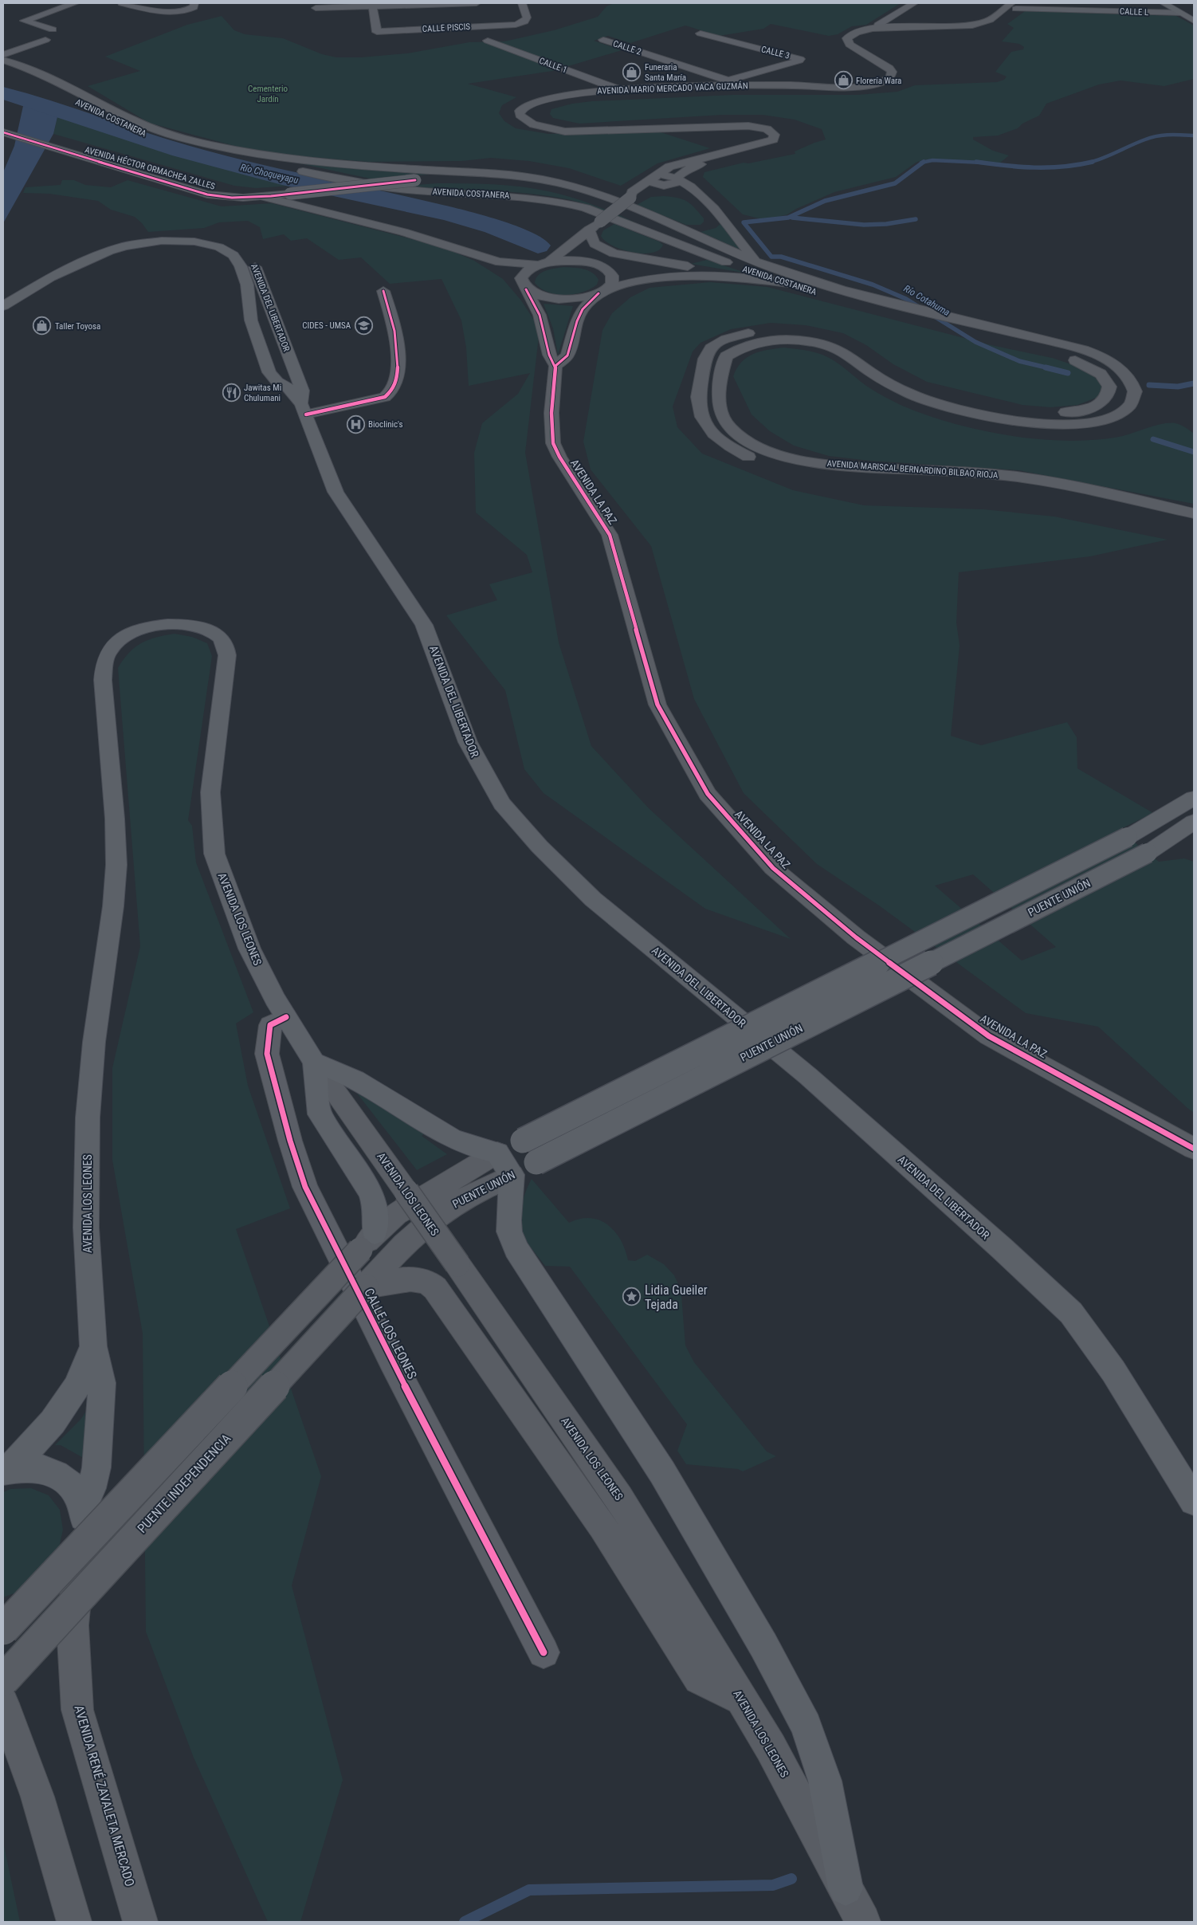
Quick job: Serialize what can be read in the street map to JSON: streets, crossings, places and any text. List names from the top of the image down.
{
  "streets": {
    "main road": [
      "AVENIDA MARIO MERCADO VACA GUZMÁN",
      "AVENIDA COSTANERA",
      "AVENIDA DEL LIBERTADOR",
      "AVENIDA MARISCAL BERNARDINO BILBAO RIOJA",
      "AVENIDA LA PAZ",
      "PUENTE UNIÓN",
      "AVENIDA LOS LEONES",
      "PUENTE INDEPENDENCIA",
      "AVENIDA RENÉ ZAVALETA MERCADO"
    ],
    "street": [
      "CALLE L",
      "CALLE PISCIS",
      "CALLE 2",
      "CALLE 3",
      "CALLE 1",
      "AVENIDA HÉCTOR ORMACHEA ZALLES",
      "CALLE LOS LEONES"
    ]
  },
  "crossings": [
    ["CALLE L", "AVENIDA MARIO MERCADO VACA GUZMÁN"],
    ["CALLE 2", "CALLE 3"],
    ["CALLE 2", "AVENIDA MARIO MERCADO VACA GUZMÁN"],
    ["CALLE 1", "AVENIDA MARIO MERCADO VACA GUZMÁN"],
    ["AVENIDA COSTANERA", "AVENIDA MARISCAL BERNARDINO BILBAO RIOJA"],
    ["PUENTE UNIÓN", "PUENTE INDEPENDENCIA"],
    ["AVENIDA LOS LEONES", "CALLE LOS LEONES"]
  ],
  "water": ["Río Choqueyapu", "Río Cotahuma"],
  "parks": ["Cementerio Jardín"],
  "places": {
    "shop": ["Funeraria Santa María", "Florería Wara", "Taller Toyosa"],
    "school or university": ["CIDES - UMSA"],
    "restaurant": ["Jawitas Mi Chulumani"],
    "hospital": ["Bioclinic's"],
    "place": ["Lidia Gueiler Tejada"]
  }
}
